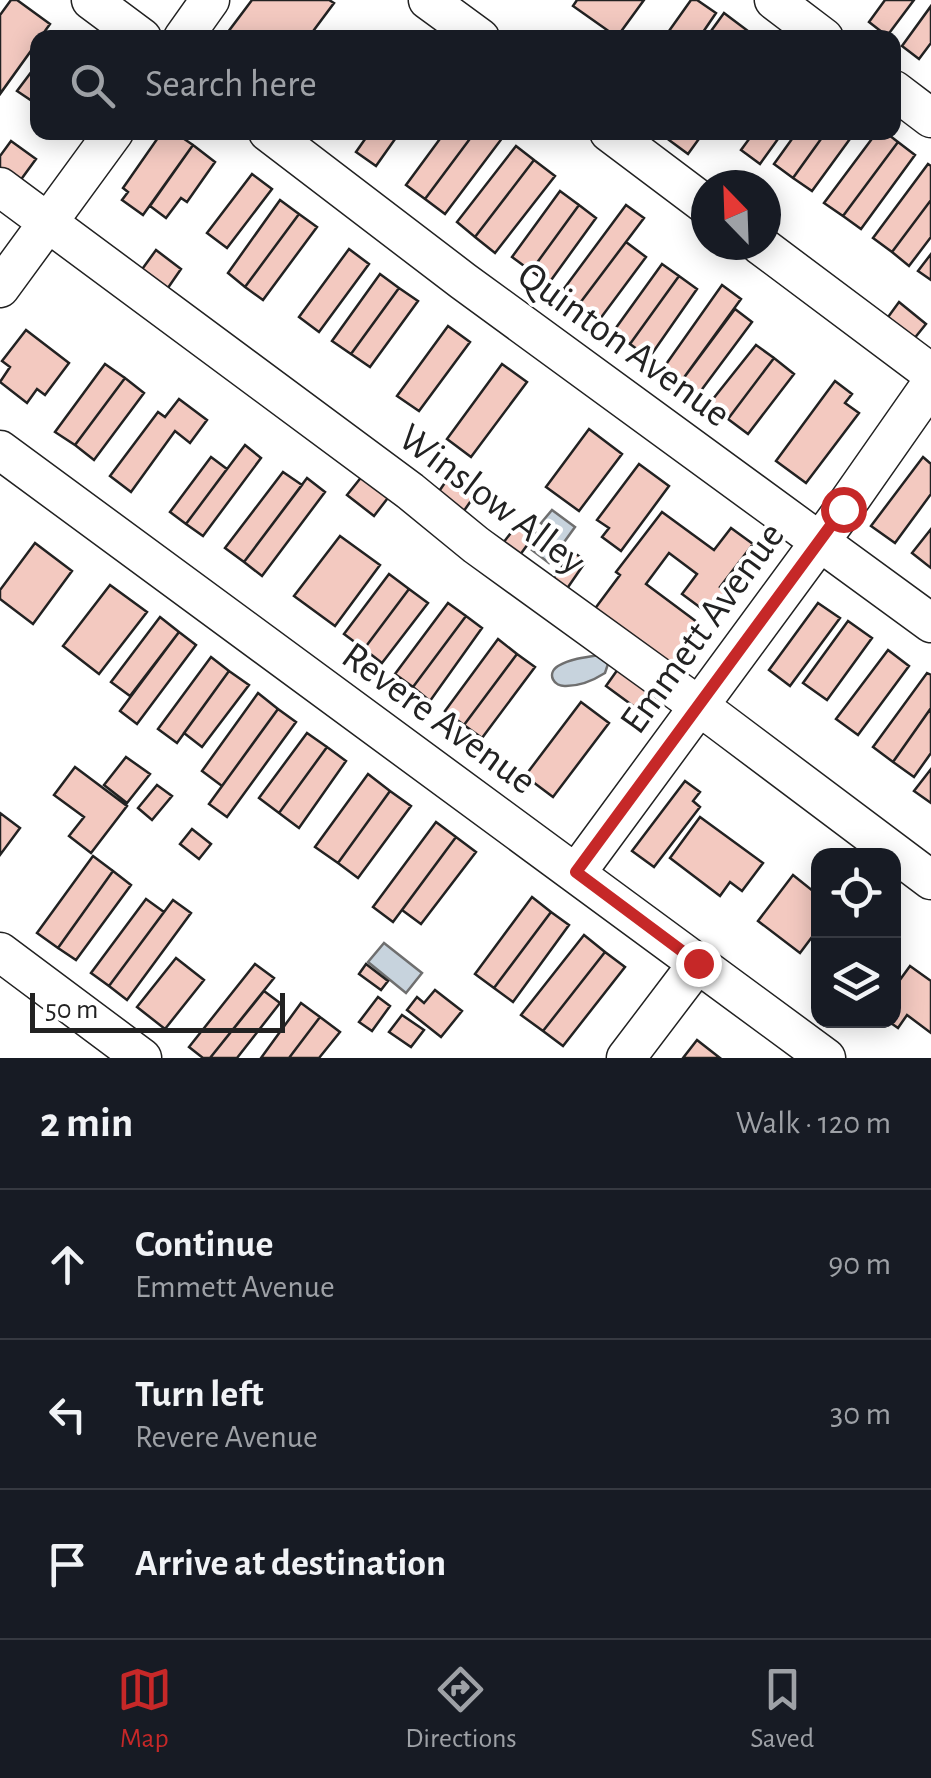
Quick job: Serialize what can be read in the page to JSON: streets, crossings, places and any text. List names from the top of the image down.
{
  "streets": {
    "street": [
      "Quinton Avenue",
      "Winslow Alley",
      "Emmett Avenue",
      "Revere Avenue"
    ]
  },
  "crossings": [
    ["Quinton Avenue", "Emmett Avenue"],
    ["Winslow Alley", "Emmett Avenue"],
    ["Emmett Avenue", "Revere Avenue"]
  ],
  "scale_bar": "50 m",
  "north": "top left",
  "page": {
    "search": "Search here",
    "scale": "50 m",
    "heading": ["2 min", "Walk · 120 m"],
    "list": [
      ["Continue", "Emmett Avenue", "90 m"],
      ["Turn left", "Revere Avenue", "30 m"],
      "Arrive at destination"
    ],
    "nav": ["Map", "Directions", "Saved"]
  }
}
